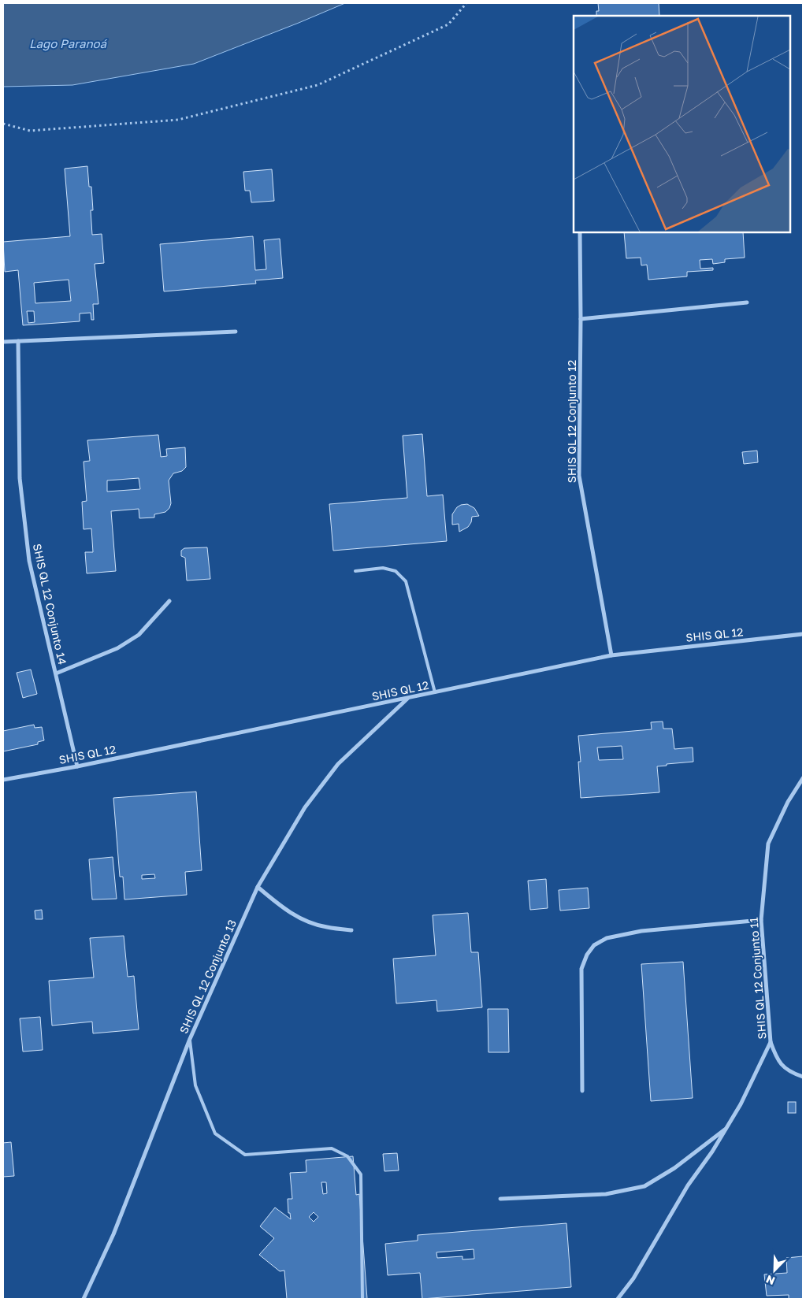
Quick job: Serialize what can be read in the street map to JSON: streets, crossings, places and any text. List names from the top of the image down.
{
  "streets": {
    "street": [
      "SHIS QL 12 Conjunto 12",
      "SHIS QL 12 Conjunto 14",
      "SHIS QL 12",
      "SHIS QL 12 Conjunto 13",
      "SHIS QL 12 Conjunto 11"
    ]
  },
  "crossings": [
    ["SHIS QL 12 Conjunto 12", "SHIS QL 12"],
    ["SHIS QL 12 Conjunto 14", "SHIS QL 12"],
    ["SHIS QL 12", "SHIS QL 12 Conjunto 13"]
  ],
  "water": ["Lago Paranoá"],
  "north": "bottom left"
}
